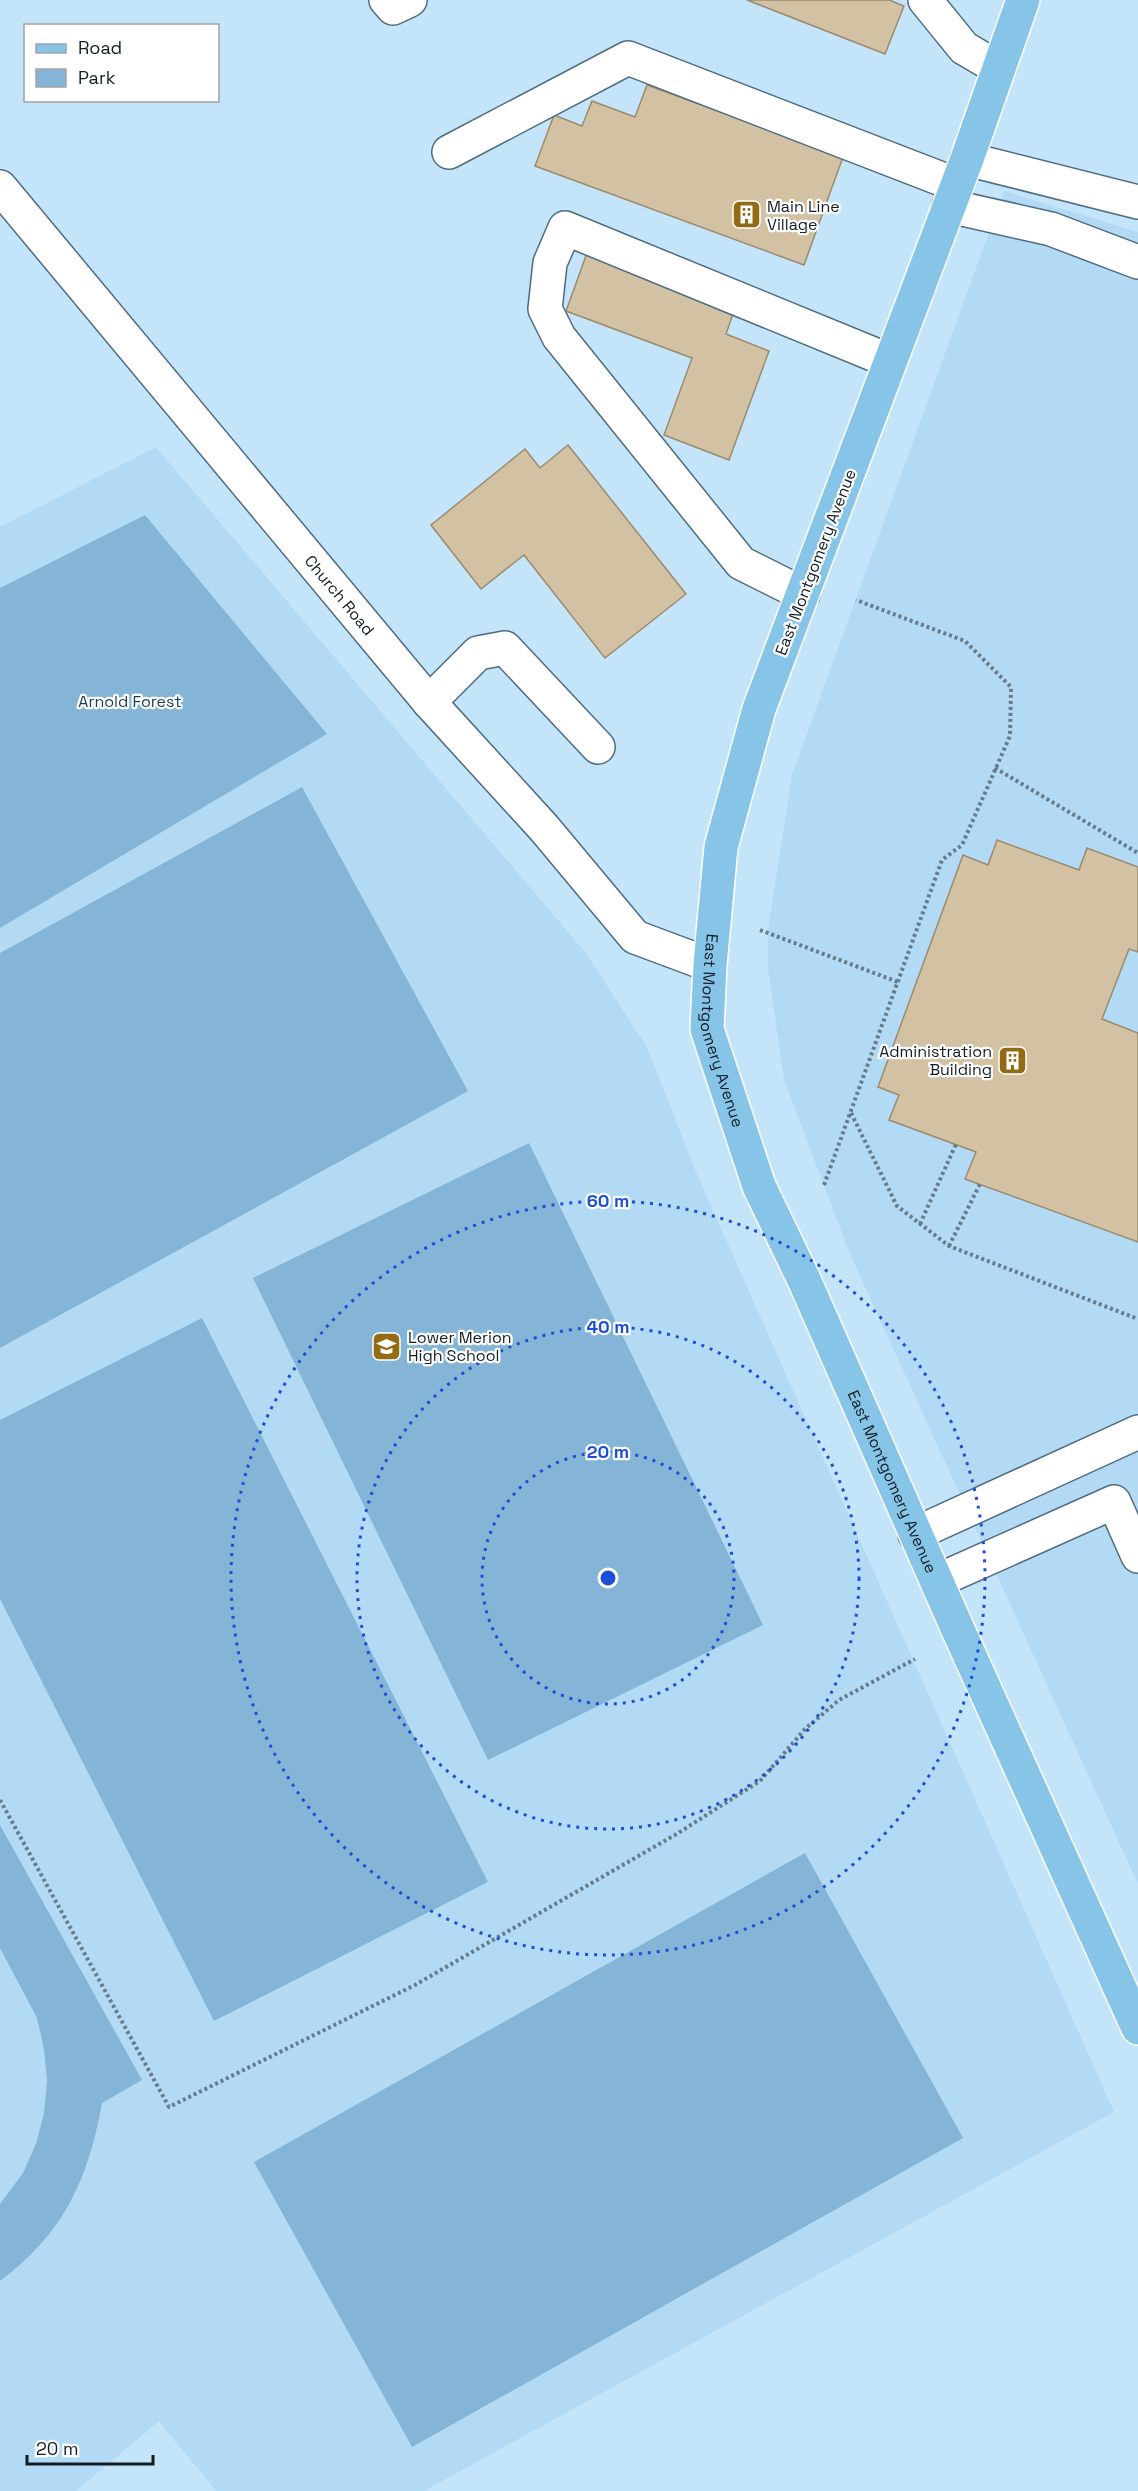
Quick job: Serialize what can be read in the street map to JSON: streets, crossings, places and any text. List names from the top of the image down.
{
  "streets": {
    "main road": ["East Montgomery Avenue"],
    "street": ["Church Road"]
  },
  "crossings": [
    ["East Montgomery Avenue", "Church Road"]
  ],
  "parks": ["Arnold Forest"],
  "places": {
    "building": ["Main Line Village", "Administration Building"],
    "school or university": ["Lower Merion High School"]
  },
  "legend": ["Road", "Park"],
  "scale_bar": "20 m",
  "rings": ["60 m", "40 m", "20 m"]
}
